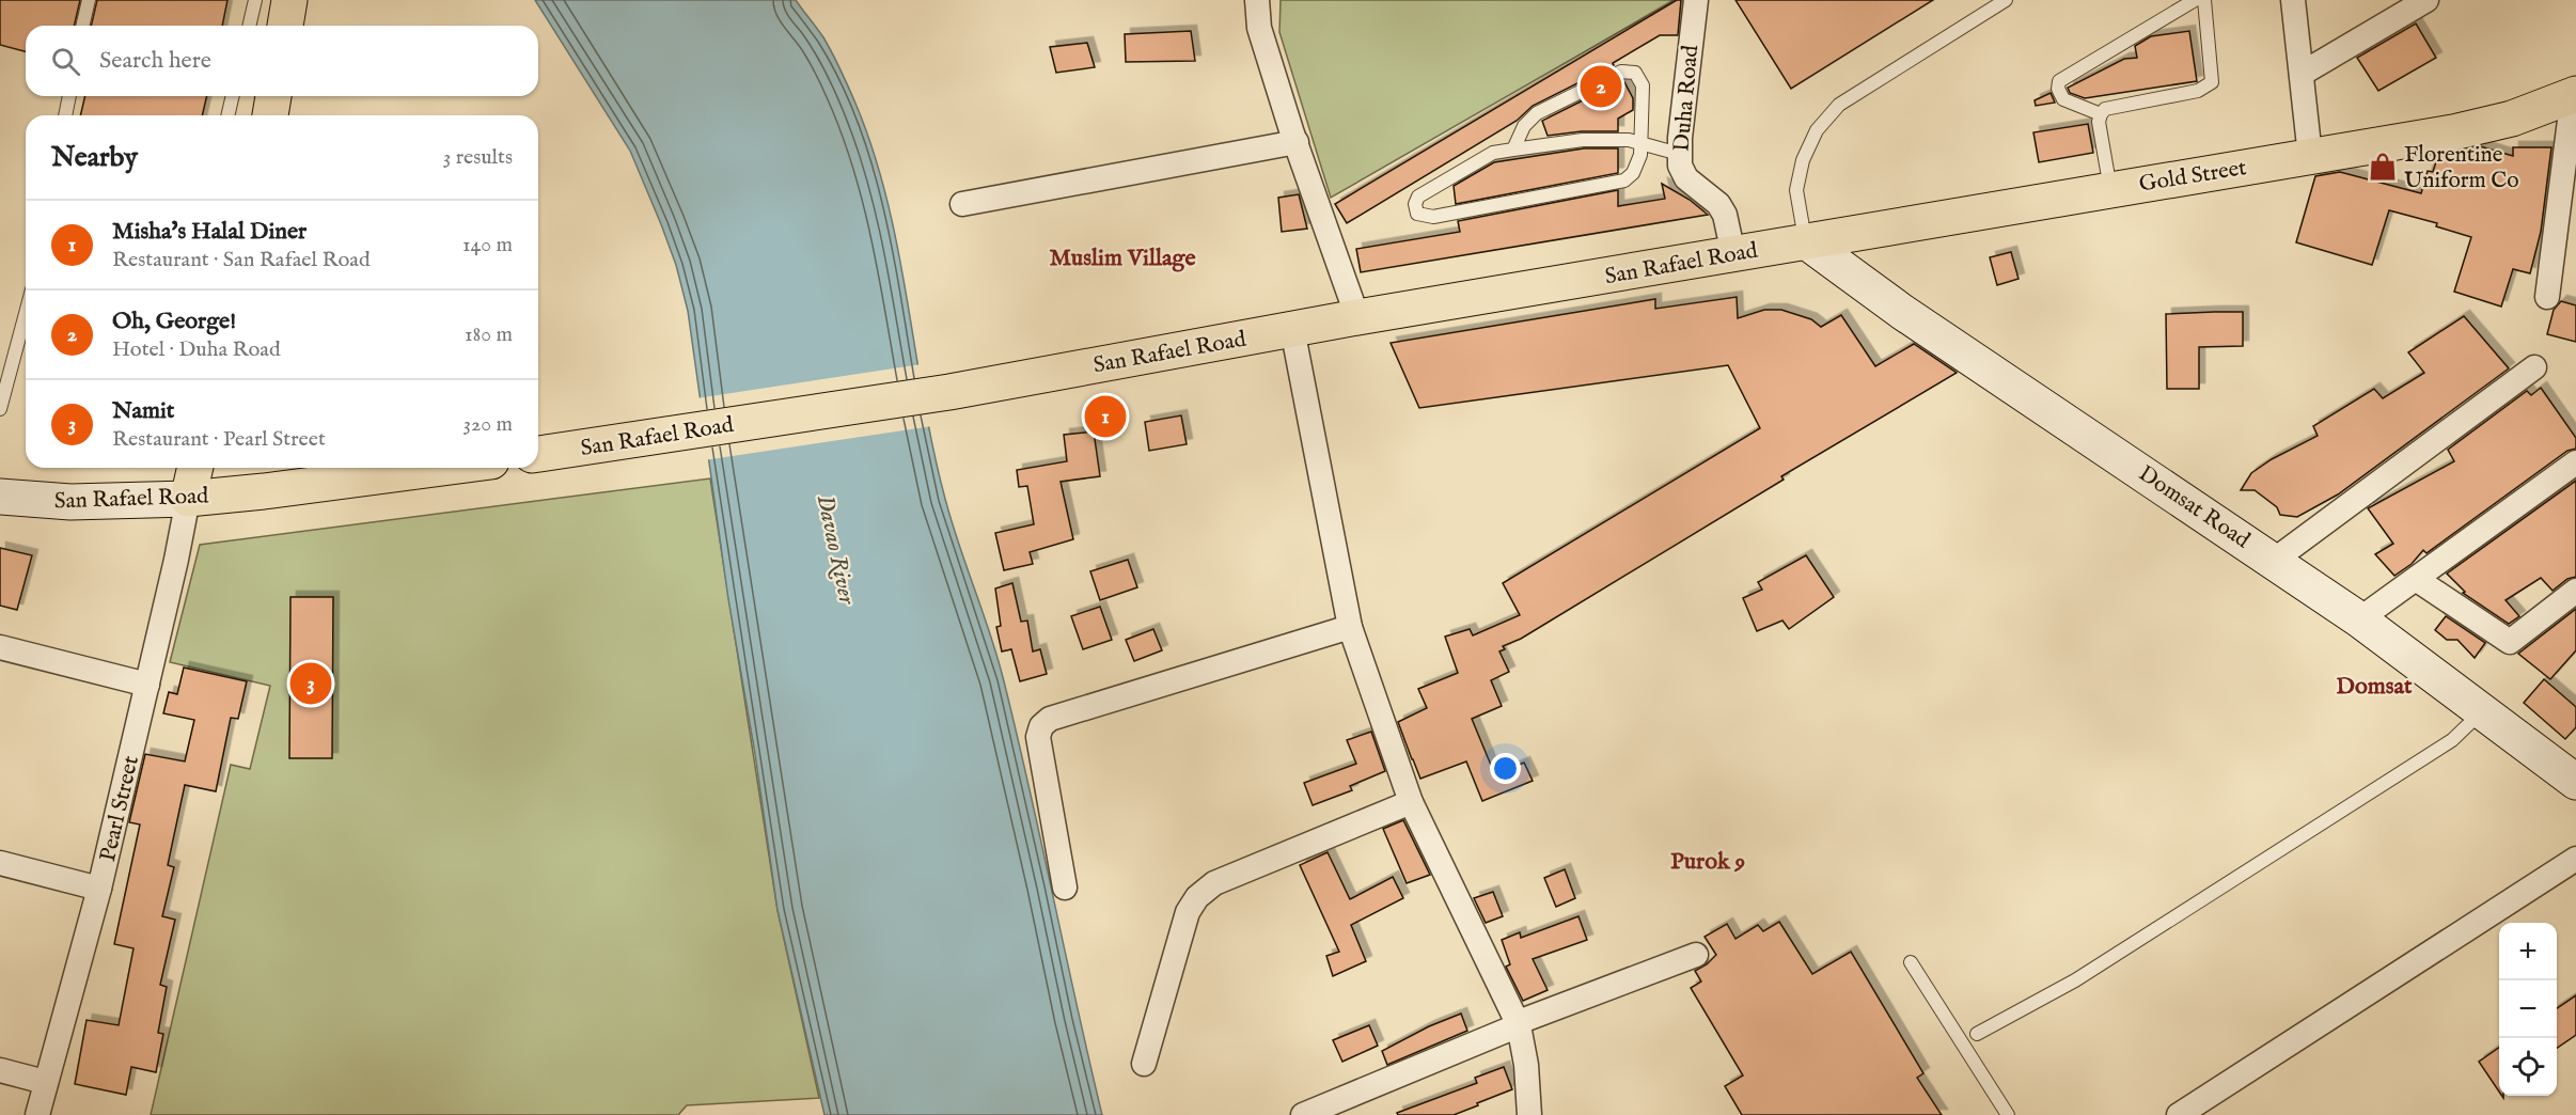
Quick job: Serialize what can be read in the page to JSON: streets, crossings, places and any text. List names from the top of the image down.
{
  "streets": {
    "main road": ["Gold Street", "San Rafael Road"],
    "street": ["Duha Road", "Domsat Road", "Pearl Street"]
  },
  "crossings": [
    ["Duha Road", "San Rafael Road"],
    ["Gold Street", "San Rafael Road"],
    ["Gold Street", "Domsat Road"],
    ["San Rafael Road", "Domsat Road"],
    ["San Rafael Road", "Pearl Street"]
  ],
  "districts": ["Muslim Village", "Domsat", "Purok 9"],
  "water": ["Davao River"],
  "places": {
    "shop": ["Florentine Uniform Co"]
  },
  "page": {
    "search": "Search here",
    "pins": ["2", "1", "3"],
    "heading": ["Nearby", "3 results"],
    "list": [
      {
        "mark": "1",
        "name": "Misha's Halal Diner",
        "note": "Restaurant · San Rafael Road",
        "value": "140 m"
      },
      {
        "mark": "2",
        "name": "Oh, George!",
        "note": "Hotel · Duha Road",
        "value": "180 m"
      },
      {
        "mark": "3",
        "name": "Namit",
        "note": "Restaurant · Pearl Street",
        "value": "320 m"
      }
    ],
    "map_buttons": ["+", "−"]
  }
}
